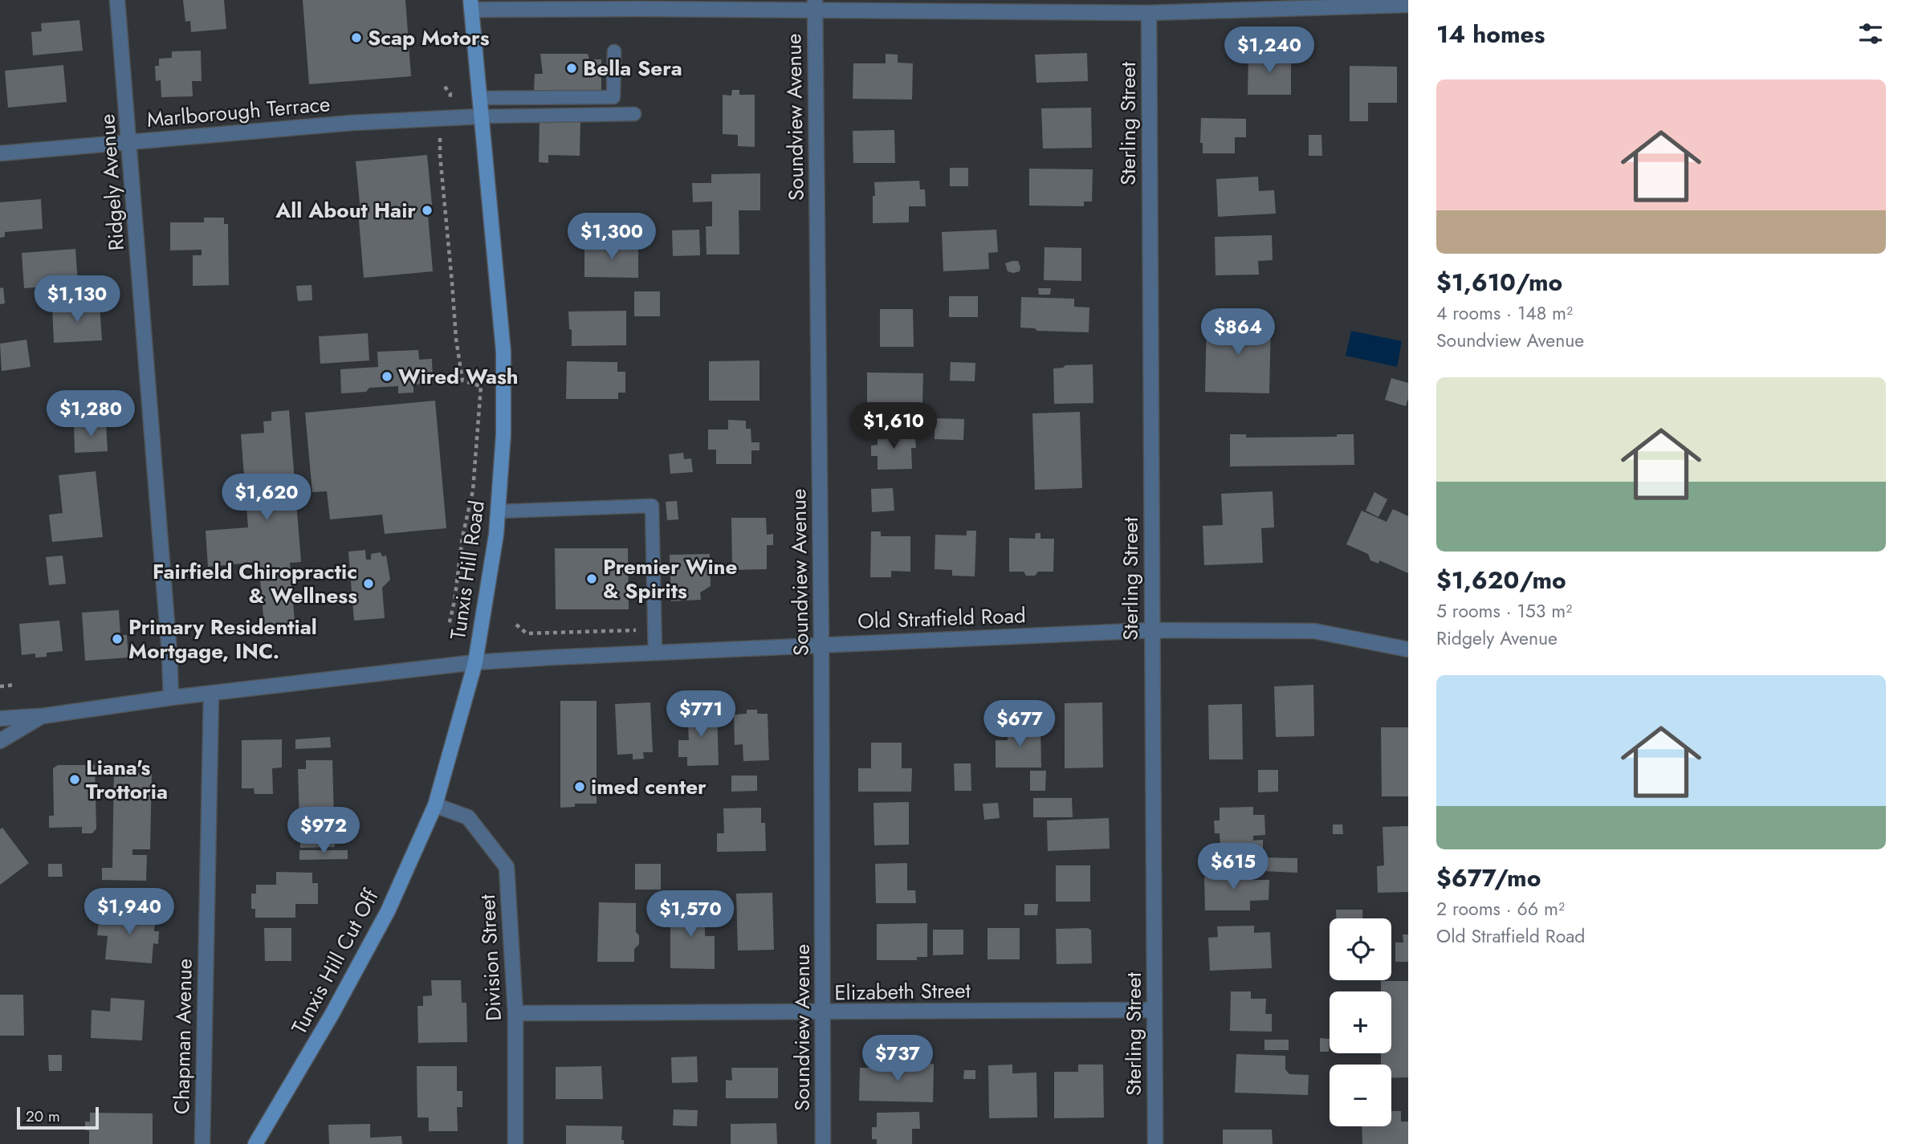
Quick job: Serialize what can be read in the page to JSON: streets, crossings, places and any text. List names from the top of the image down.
{
  "streets": {
    "main road": ["Tunxis Hill Road", "Tunxis Hill Cut Off"],
    "street": [
      "Marlborough Terrace",
      "Soundview Avenue",
      "Sterling Street",
      "Ridgely Avenue",
      "Old Stratfield Road",
      "Division Street",
      "Elizabeth Street",
      "Chapman Avenue"
    ]
  },
  "crossings": [
    ["Marlborough Terrace", "Ridgely Avenue"],
    ["Marlborough Terrace", "Tunxis Hill Road"],
    ["Soundview Avenue", "Old Stratfield Road"],
    ["Soundview Avenue", "Elizabeth Street"],
    ["Sterling Street", "Old Stratfield Road"],
    ["Sterling Street", "Elizabeth Street"],
    ["Ridgely Avenue", "Tunxis Hill Road"],
    ["Tunxis Hill Road", "Old Stratfield Road"],
    ["Tunxis Hill Road", "Tunxis Hill Cut Off"],
    ["Tunxis Hill Road", "Chapman Avenue"],
    ["Old Stratfield Road", "Tunxis Hill Cut Off"],
    ["Division Street", "Tunxis Hill Cut Off"],
    ["Division Street", "Elizabeth Street"]
  ],
  "places": [
    "Scap Motors",
    "Bella Sera",
    "All About Hair",
    "Wired Wash",
    "Premier Wine & Spirits",
    "Fairfield Chiropractic & Wellness",
    "Primary Residential Mortgage, INC.",
    "Liana's Trottoria",
    "imed center"
  ],
  "scale_bar": "20 m",
  "page": {
    "heading": "14 homes",
    "price": [
      "$1,240",
      "$1,300",
      "$1,130",
      "$864",
      "$1,280",
      "$1,610",
      "$1,620",
      "$771",
      "$677",
      "$972",
      "$615",
      "$1,940",
      "$1,570",
      "$737"
    ],
    "list": [
      {
        "name": "$1,610/mo",
        "note": "4 rooms · 148 m² · Soundview Avenue"
      },
      {
        "name": "$1,620/mo",
        "note": "5 rooms · 153 m² · Ridgely Avenue"
      },
      {
        "name": "$677/mo",
        "note": "2 rooms · 66 m² · Old Stratfield Road"
      }
    ],
    "map_buttons": ["+", "−"],
    "scale": "20 m"
  }
}
